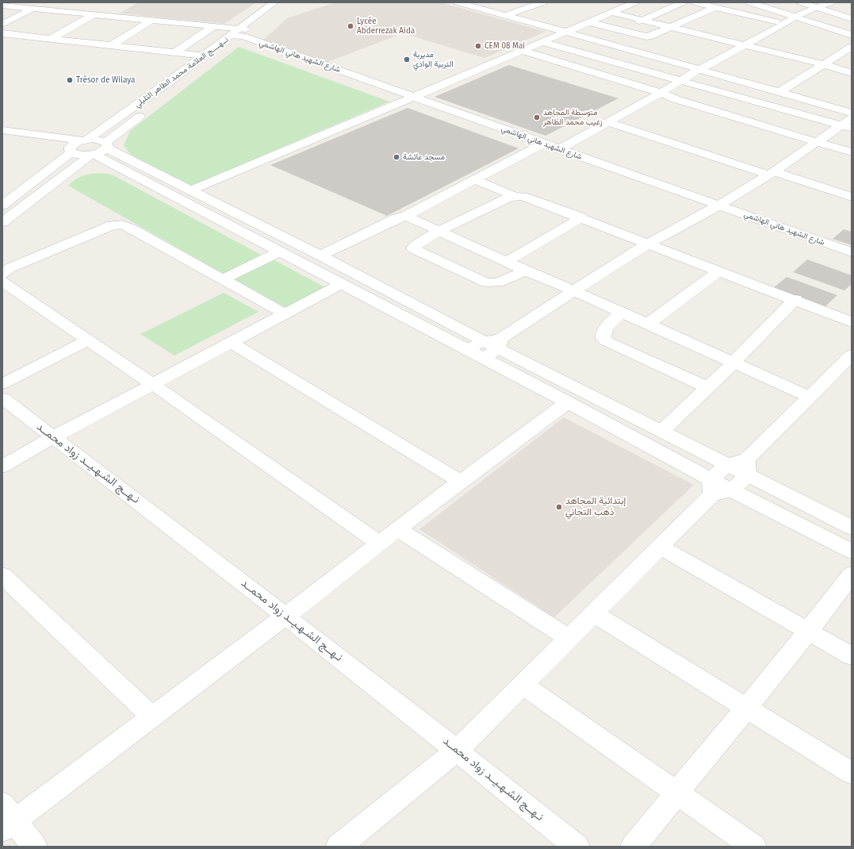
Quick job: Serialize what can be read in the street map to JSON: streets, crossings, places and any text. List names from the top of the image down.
{
  "streets": {
    "street": ["شارع الشهيد هاني الهاشمي", "نــهــــج العلامة محمد الطاهر التليلي", "نـهــج الشـهـيــد زواد محمــد"]
  },
  "crossings": [
    ["شارع الشهيد هاني الهاشمي", "نــهــــج العلامة محمد الطاهر التليلي"]
  ],
  "places": [
    "Lycée Abderrezak Aida",
    "CEM 08 Mai",
    "مديربة التربية الوادي",
    "Trésor de Wilaya",
    "متوسطة المجاهد زغيب محمد الطاهر",
    "مسجد عائشة",
    "إبتدائية المجاهد ذهب التجاني"
  ]
}
